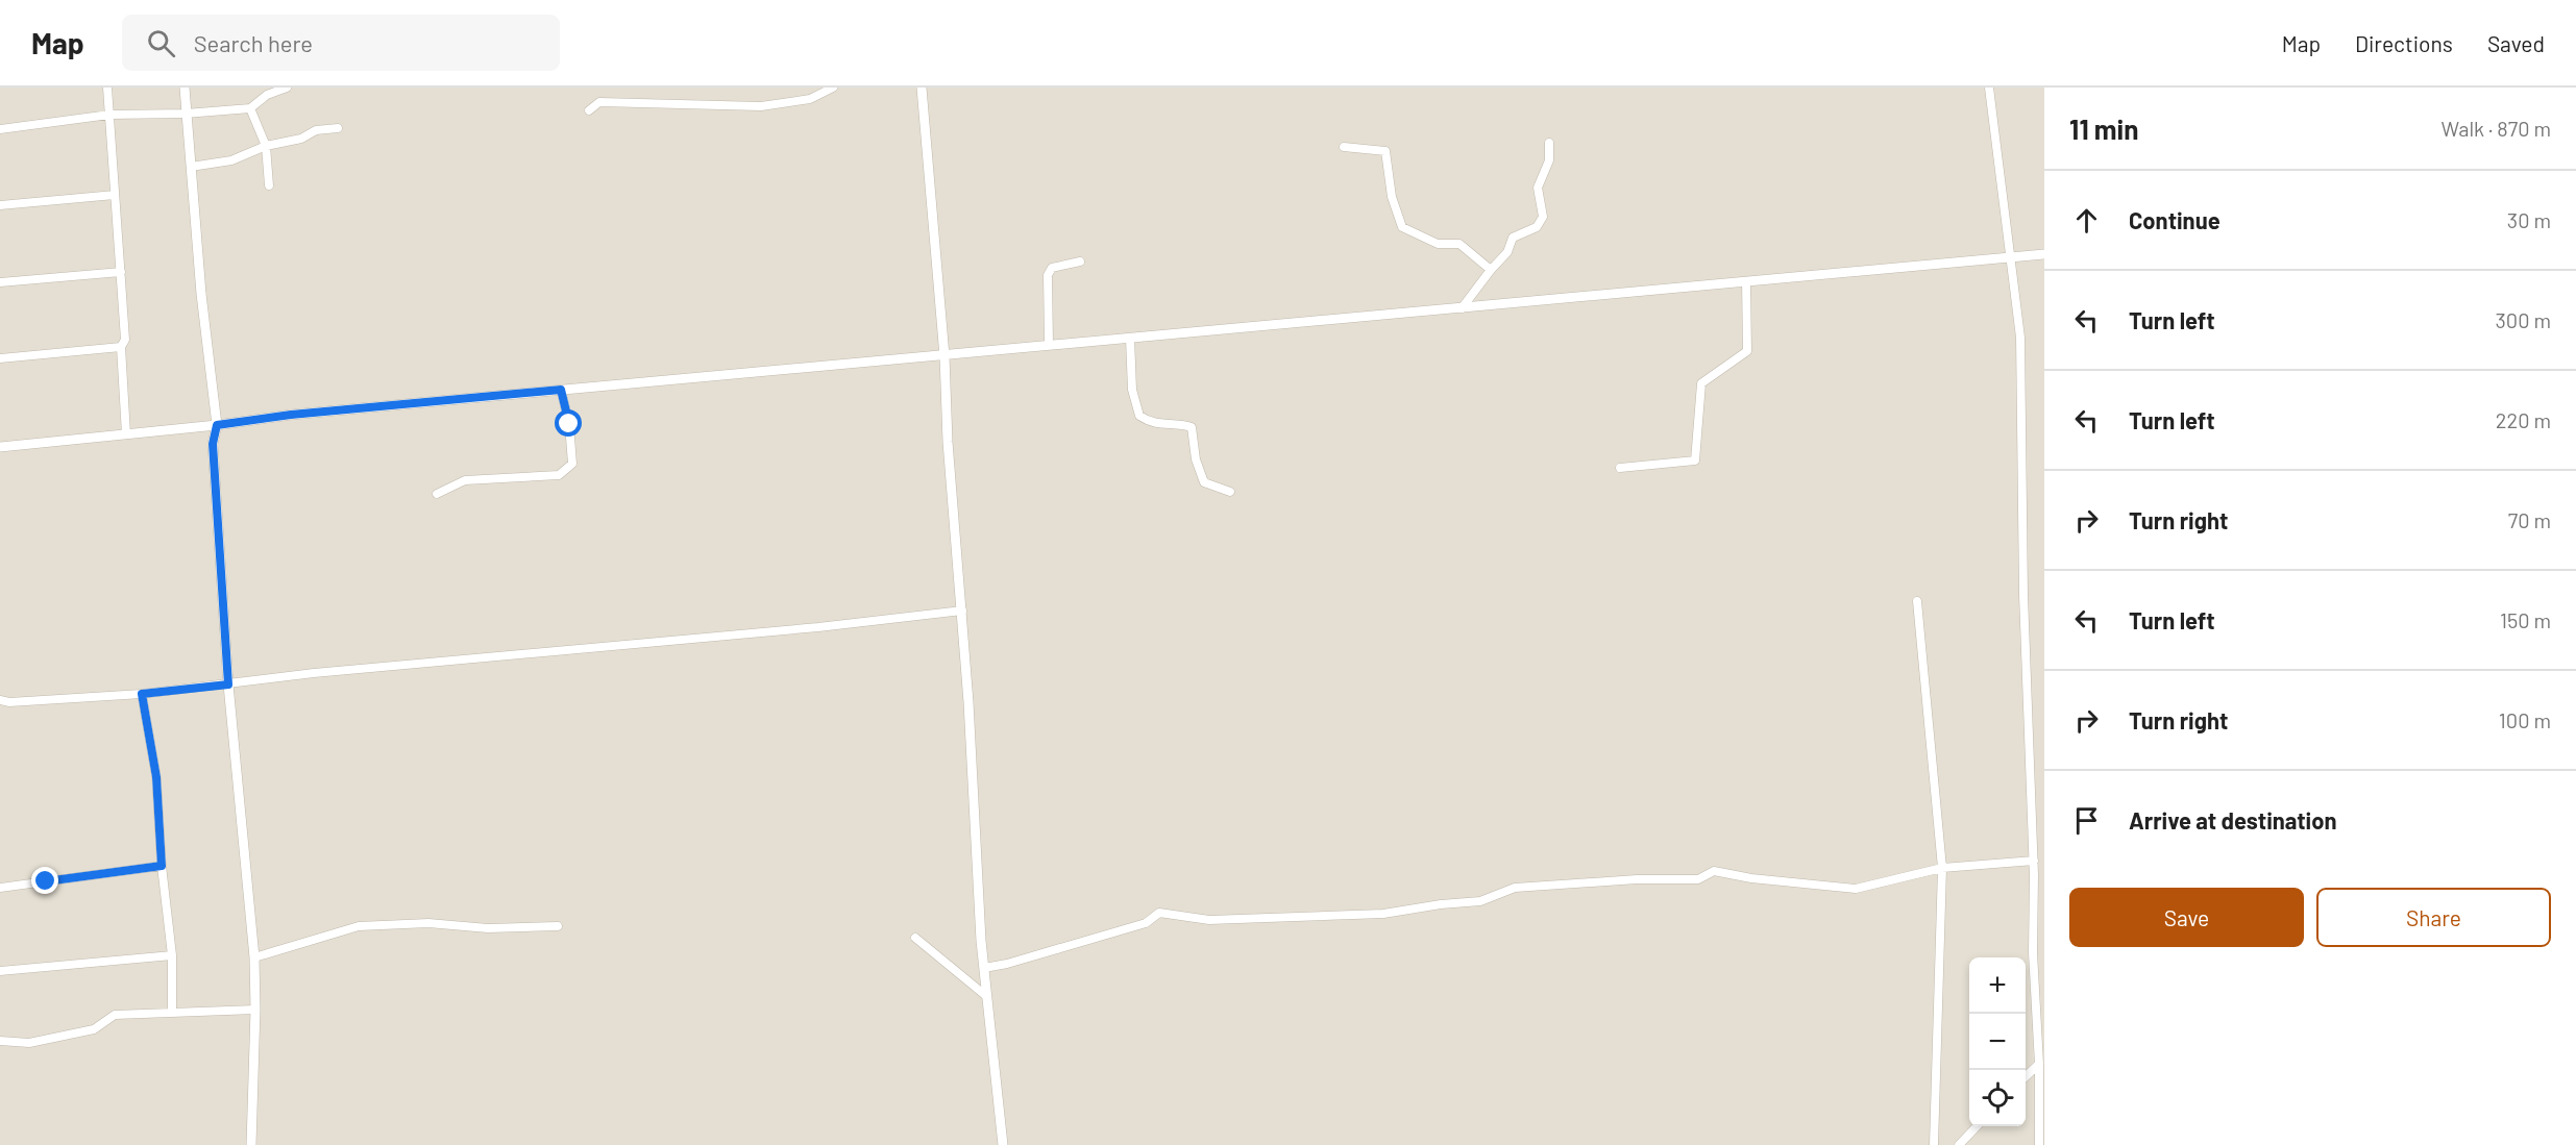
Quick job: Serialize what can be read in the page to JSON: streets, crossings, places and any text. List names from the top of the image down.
{
  "page": {
    "header": "Map",
    "search": "Search here",
    "nav": ["Map", "Directions", "Saved"],
    "heading": ["11 min", "Walk · 870 m"],
    "list": [
      ["Continue", "30 m"],
      ["Turn left", "300 m"],
      ["Turn left", "220 m"],
      ["Turn right", "70 m"],
      ["Turn left", "150 m"],
      ["Turn right", "100 m"],
      "Arrive at destination"
    ],
    "buttons": ["Save", "Share"],
    "map_buttons": ["+", "−"]
  }
}
